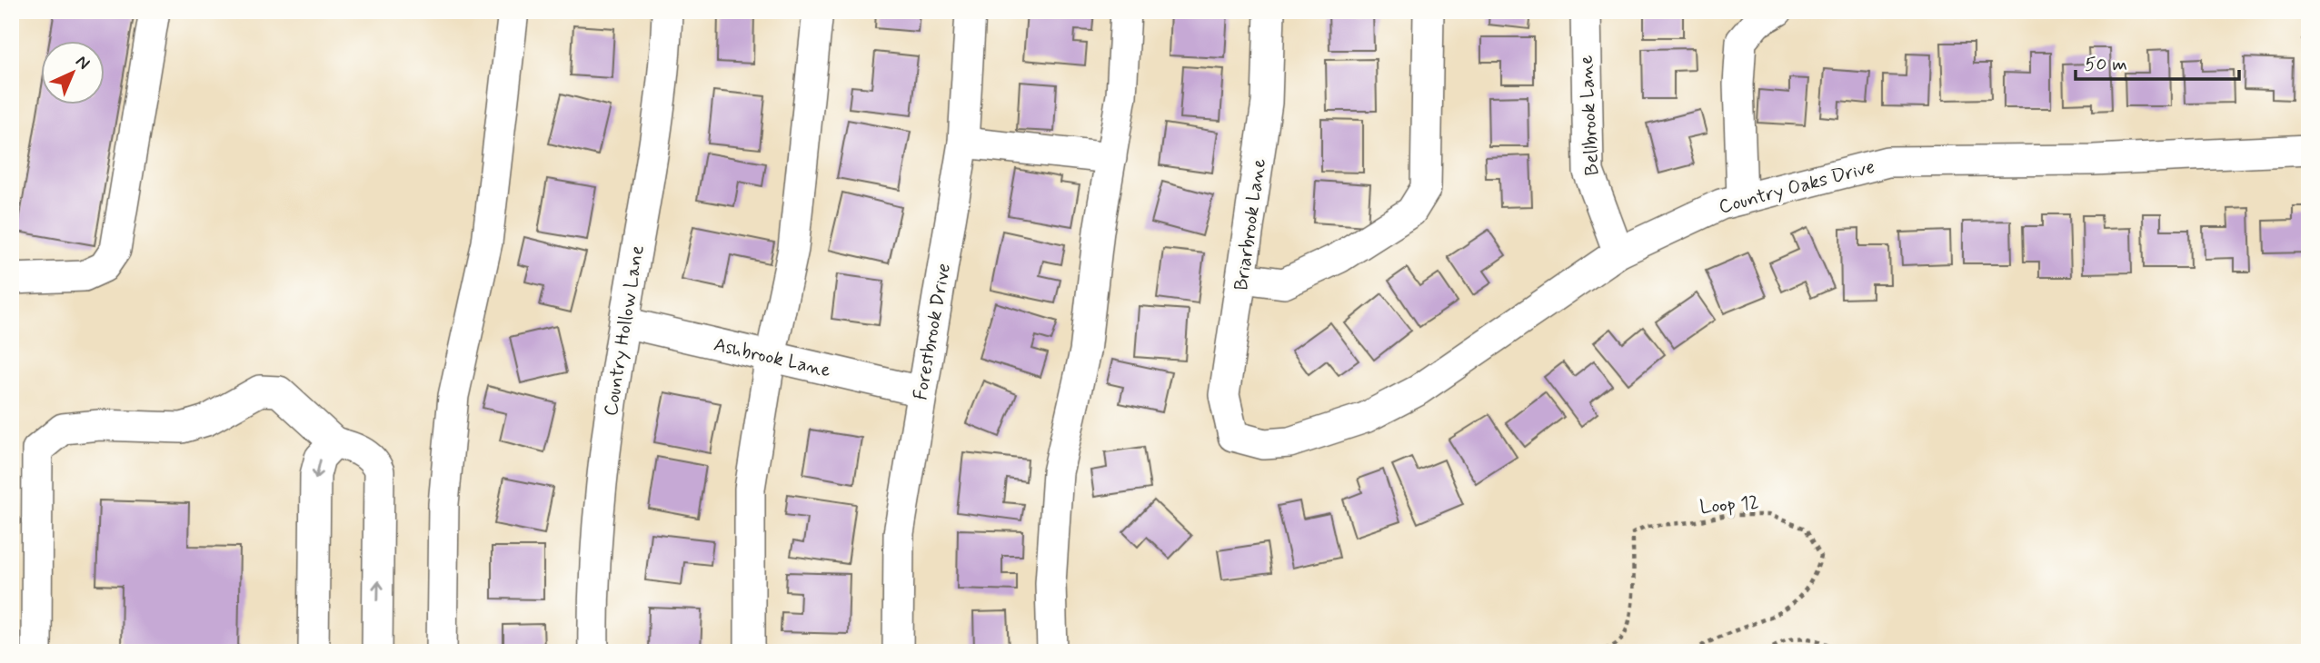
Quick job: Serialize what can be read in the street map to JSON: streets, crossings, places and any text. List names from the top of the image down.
{
  "streets": {
    "street": [
      "Bellbrook Lane",
      "Country Oaks Drive",
      "Briarbrook Lane",
      "Country Hollow Lane",
      "Forestbrook Drive",
      "Ashbrook Lane"
    ],
    "path": ["Loop 12"]
  },
  "crossings": [
    ["Bellbrook Lane", "Country Oaks Drive"],
    ["Country Oaks Drive", "Briarbrook Lane"],
    ["Country Hollow Lane", "Ashbrook Lane"],
    ["Forestbrook Drive", "Ashbrook Lane"]
  ],
  "scale_bar": "50 m",
  "north": "top right"
}
